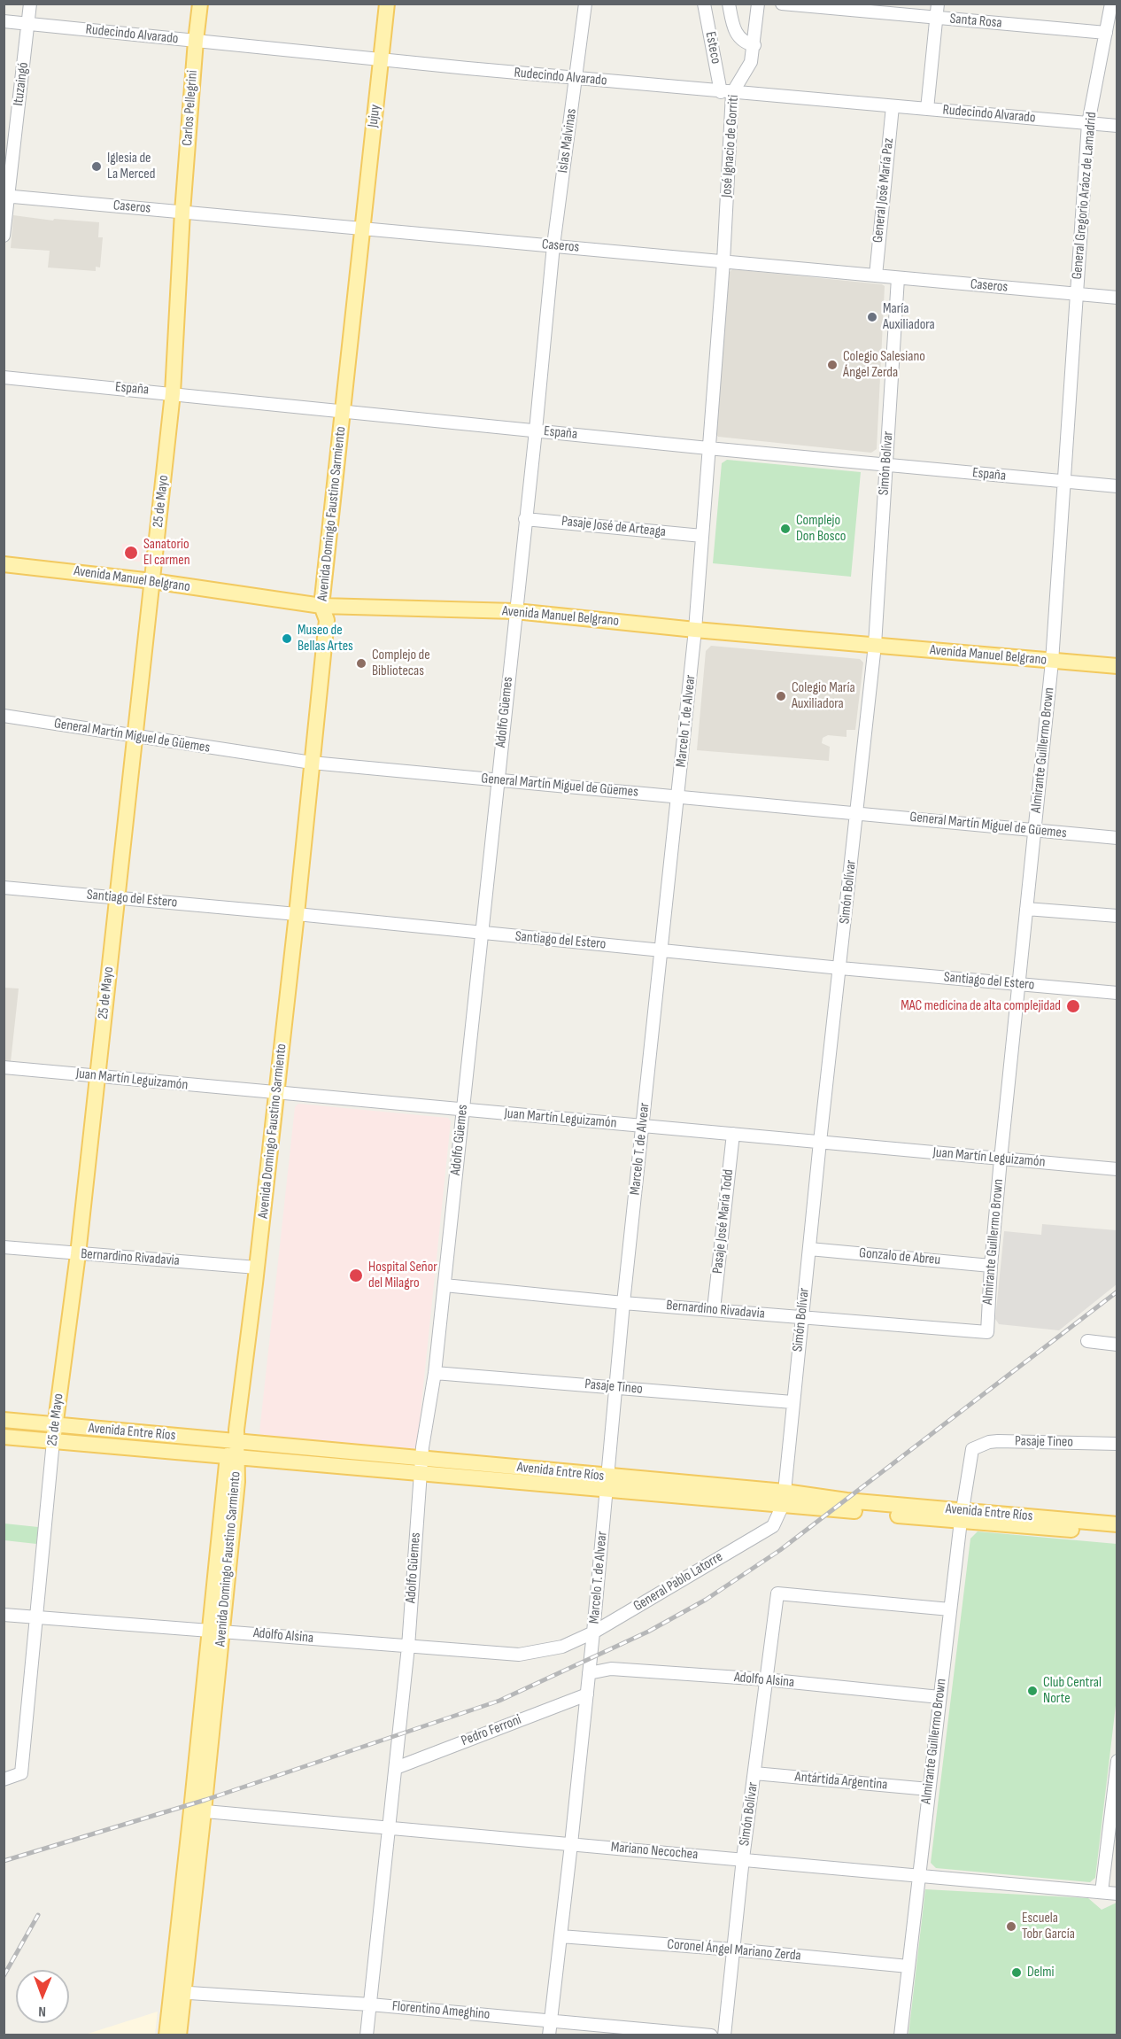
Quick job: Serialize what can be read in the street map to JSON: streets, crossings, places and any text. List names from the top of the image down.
{
  "streets": {
    "main road": [
      "Carlos Pellegrini",
      "Jujuy",
      "25 de Mayo",
      "Avenida Domingo Faustino Sarmiento",
      "Avenida Manuel Belgrano",
      "Avenida Entre Ríos"
    ],
    "street": [
      "Santa Rosa",
      "Rudecindo Alvarado",
      "Esteco",
      "Ituzaingó",
      "Islas Malvinas",
      "José Ignacio de Gorriti",
      "General José María Paz",
      "General Gregorio Aráoz de Lamadrid",
      "Caseros",
      "España",
      "Simón Bolívar",
      "Pasaje José de Arteaga",
      "Adolfo Güemes",
      "Marcelo T. de Alvear",
      "General Martín Miguel de Güemes",
      "Almirante Guillermo Brown",
      "Santiago del Estero",
      "Juan Martín Leguizamón",
      "Pasaje José María Todd",
      "Gonzalo de Abreu",
      "Bernardino Rivadavia",
      "Pasaje Tineo",
      "General Pablo Latorre",
      "Adolfo Alsina",
      "Pedro Ferroni",
      "Antártida Argentina",
      "Mariano Necochea",
      "Coronel Ángel Mariano Zerda",
      "Florentino Ameghino"
    ]
  },
  "crossings": [
    ["Santa Rosa", "General Gregorio Aráoz de Lamadrid"],
    ["Rudecindo Alvarado", "Esteco"],
    ["Rudecindo Alvarado", "Ituzaingó"],
    ["Rudecindo Alvarado", "Carlos Pellegrini"],
    ["Rudecindo Alvarado", "Jujuy"],
    ["Rudecindo Alvarado", "Islas Malvinas"],
    ["Rudecindo Alvarado", "José Ignacio de Gorriti"],
    ["Rudecindo Alvarado", "General José María Paz"],
    ["Rudecindo Alvarado", "General Gregorio Aráoz de Lamadrid"],
    ["Esteco", "José Ignacio de Gorriti"],
    ["Ituzaingó", "Caseros"],
    ["Carlos Pellegrini", "Caseros"],
    ["Carlos Pellegrini", "25 de Mayo"],
    ["Jujuy", "Caseros"],
    ["Jujuy", "Avenida Domingo Faustino Sarmiento"],
    ["Islas Malvinas", "Caseros"],
    ["Islas Malvinas", "Adolfo Güemes"],
    ["José Ignacio de Gorriti", "Caseros"],
    ["José Ignacio de Gorriti", "Marcelo T. de Alvear"],
    ["General José María Paz", "Caseros"],
    ["General Gregorio Aráoz de Lamadrid", "Caseros"],
    ["General Gregorio Aráoz de Lamadrid", "Almirante Guillermo Brown"],
    ["Caseros", "Simón Bolívar"],
    ["Caseros", "25 de Mayo"],
    ["Caseros", "Avenida Domingo Faustino Sarmiento"],
    ["Caseros", "Adolfo Güemes"],
    ["Caseros", "Marcelo T. de Alvear"],
    ["Caseros", "Almirante Guillermo Brown"],
    ["España", "Simón Bolívar"],
    ["España", "25 de Mayo"],
    ["España", "Avenida Domingo Faustino Sarmiento"],
    ["España", "Adolfo Güemes"],
    ["España", "Marcelo T. de Alvear"],
    ["España", "Almirante Guillermo Brown"],
    ["Simón Bolívar", "Avenida Manuel Belgrano"],
    ["Simón Bolívar", "General Martín Miguel de Güemes"],
    ["Simón Bolívar", "Almirante Guillermo Brown"],
    ["Simón Bolívar", "Santiago del Estero"],
    ["Simón Bolívar", "Juan Martín Leguizamón"],
    ["Simón Bolívar", "Gonzalo de Abreu"],
    ["Simón Bolívar", "Bernardino Rivadavia"],
    ["Simón Bolívar", "Pasaje Tineo"],
    ["Simón Bolívar", "Avenida Entre Ríos"],
    ["Simón Bolívar", "General Pablo Latorre"],
    ["Simón Bolívar", "Adolfo Alsina"],
    ["Simón Bolívar", "Antártida Argentina"],
    ["Simón Bolívar", "Mariano Necochea"],
    ["Simón Bolívar", "Coronel Ángel Mariano Zerda"],
    ["25 de Mayo", "Avenida Manuel Belgrano"],
    ["25 de Mayo", "General Martín Miguel de Güemes"],
    ["25 de Mayo", "Santiago del Estero"],
    ["25 de Mayo", "Juan Martín Leguizamón"],
    ["25 de Mayo", "Bernardino Rivadavia"],
    ["25 de Mayo", "Avenida Entre Ríos"],
    ["25 de Mayo", "Adolfo Alsina"],
    ["Avenida Domingo Faustino Sarmiento", "Avenida Manuel Belgrano"],
    ["Avenida Domingo Faustino Sarmiento", "General Martín Miguel de Güemes"],
    ["Avenida Domingo Faustino Sarmiento", "Santiago del Estero"],
    ["Avenida Domingo Faustino Sarmiento", "Juan Martín Leguizamón"],
    ["Avenida Domingo Faustino Sarmiento", "Bernardino Rivadavia"],
    ["Avenida Domingo Faustino Sarmiento", "Avenida Entre Ríos"],
    ["Avenida Domingo Faustino Sarmiento", "Adolfo Alsina"],
    ["Avenida Domingo Faustino Sarmiento", "Mariano Necochea"],
    ["Avenida Domingo Faustino Sarmiento", "Florentino Ameghino"],
    ["Pasaje José de Arteaga", "Adolfo Güemes"],
    ["Pasaje José de Arteaga", "Marcelo T. de Alvear"],
    ["Avenida Manuel Belgrano", "Adolfo Güemes"],
    ["Avenida Manuel Belgrano", "Marcelo T. de Alvear"],
    ["Avenida Manuel Belgrano", "Almirante Guillermo Brown"],
    ["Adolfo Güemes", "General Martín Miguel de Güemes"],
    ["Adolfo Güemes", "Santiago del Estero"],
    ["Adolfo Güemes", "Juan Martín Leguizamón"],
    ["Adolfo Güemes", "Bernardino Rivadavia"],
    ["Adolfo Güemes", "Pasaje Tineo"],
    ["Adolfo Güemes", "Avenida Entre Ríos"],
    ["Adolfo Güemes", "Adolfo Alsina"],
    ["Adolfo Güemes", "Pedro Ferroni"],
    ["Adolfo Güemes", "Mariano Necochea"],
    ["Adolfo Güemes", "Florentino Ameghino"],
    ["Marcelo T. de Alvear", "General Martín Miguel de Güemes"],
    ["Marcelo T. de Alvear", "Santiago del Estero"],
    ["Marcelo T. de Alvear", "Juan Martín Leguizamón"],
    ["Marcelo T. de Alvear", "Bernardino Rivadavia"],
    ["Marcelo T. de Alvear", "Pasaje Tineo"],
    ["Marcelo T. de Alvear", "Avenida Entre Ríos"],
    ["Marcelo T. de Alvear", "General Pablo Latorre"],
    ["Marcelo T. de Alvear", "Adolfo Alsina"],
    ["Marcelo T. de Alvear", "Pedro Ferroni"],
    ["Marcelo T. de Alvear", "Mariano Necochea"],
    ["Marcelo T. de Alvear", "Coronel Ángel Mariano Zerda"],
    ["Marcelo T. de Alvear", "Florentino Ameghino"],
    ["General Martín Miguel de Güemes", "Almirante Guillermo Brown"],
    ["Almirante Guillermo Brown", "Santiago del Estero"],
    ["Almirante Guillermo Brown", "Juan Martín Leguizamón"],
    ["Almirante Guillermo Brown", "Gonzalo de Abreu"],
    ["Almirante Guillermo Brown", "Bernardino Rivadavia"],
    ["Almirante Guillermo Brown", "Pasaje Tineo"],
    ["Almirante Guillermo Brown", "Avenida Entre Ríos"],
    ["Almirante Guillermo Brown", "Adolfo Alsina"],
    ["Almirante Guillermo Brown", "Antártida Argentina"],
    ["Almirante Guillermo Brown", "Mariano Necochea"],
    ["Almirante Guillermo Brown", "Coronel Ángel Mariano Zerda"],
    ["Juan Martín Leguizamón", "Pasaje José María Todd"],
    ["Pasaje José María Todd", "Bernardino Rivadavia"],
    ["Avenida Entre Ríos", "General Pablo Latorre"],
    ["General Pablo Latorre", "Adolfo Alsina"]
  ],
  "places": [
    "Iglesia de La Merced",
    "María Auxiliadora",
    "Colegio Salesiano Ángel Zerda",
    "Complejo Don Bosco",
    "Sanatorio El carmen",
    "Museo de Bellas Artes",
    "Complejo de Bibliotecas",
    "Colegio María Auxiliadora",
    "MAC medicina de alta complejidad",
    "Hospital Señor del Milagro",
    "Club Central Norte",
    "Escuela Tobr García",
    "Delmi"
  ],
  "north": "bottom"
}
